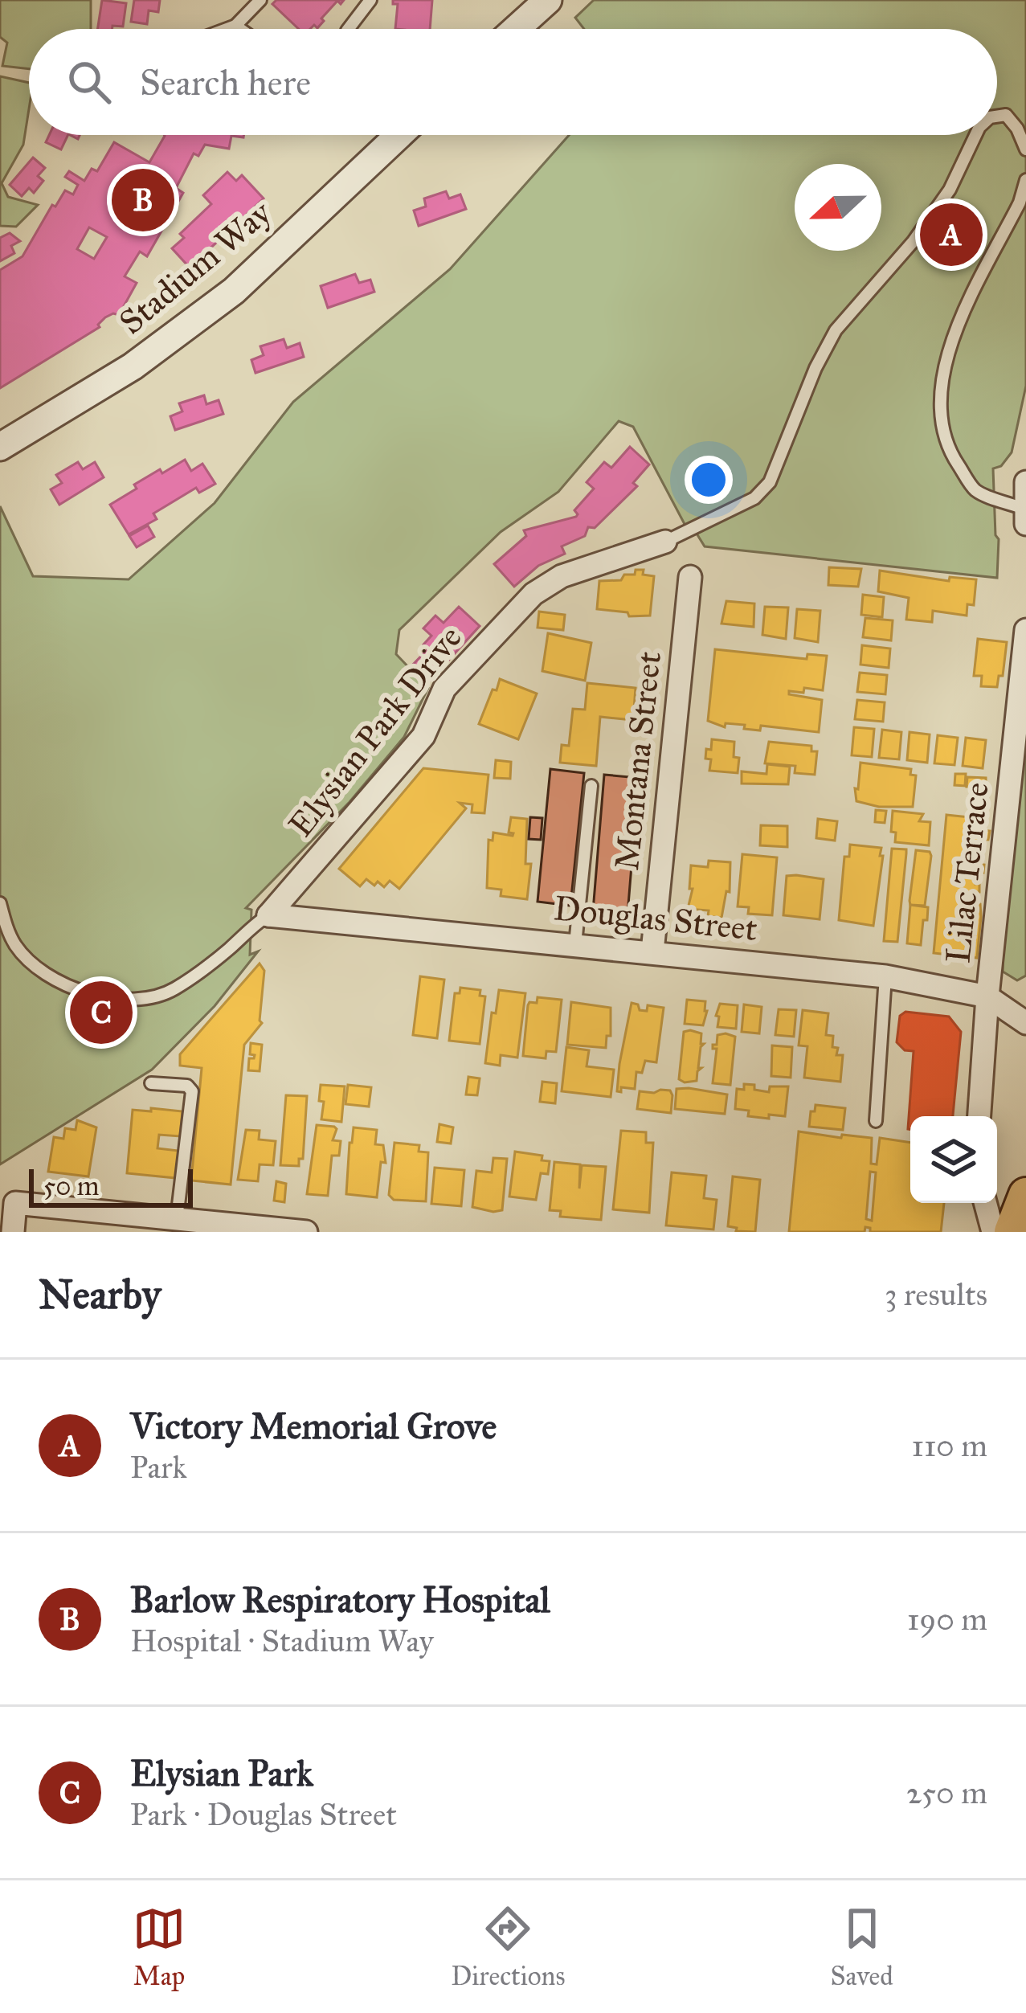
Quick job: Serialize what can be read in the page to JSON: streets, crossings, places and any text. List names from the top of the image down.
{
  "streets": {
    "street": [
      "Stadium Way",
      "Elysian Park Drive",
      "Montana Street",
      "Lilac Terrace",
      "Douglas Street"
    ]
  },
  "crossings": [
    ["Elysian Park Drive", "Douglas Street"],
    ["Montana Street", "Douglas Street"],
    ["Lilac Terrace", "Douglas Street"]
  ],
  "scale_bar": "50 m",
  "north": "left",
  "page": {
    "search": "Search here",
    "pins": ["B", "A", "C"],
    "scale": "50 m",
    "heading": ["Nearby", "3 results"],
    "list": [
      {
        "mark": "A",
        "name": "Victory Memorial Grove",
        "note": "Park",
        "value": "110 m"
      },
      {
        "mark": "B",
        "name": "Barlow Respiratory Hospital",
        "note": "Hospital · Stadium Way",
        "value": "190 m"
      },
      {
        "mark": "C",
        "name": "Elysian Park",
        "note": "Park · Douglas Street",
        "value": "250 m"
      }
    ],
    "nav": ["Map", "Directions", "Saved"]
  }
}
